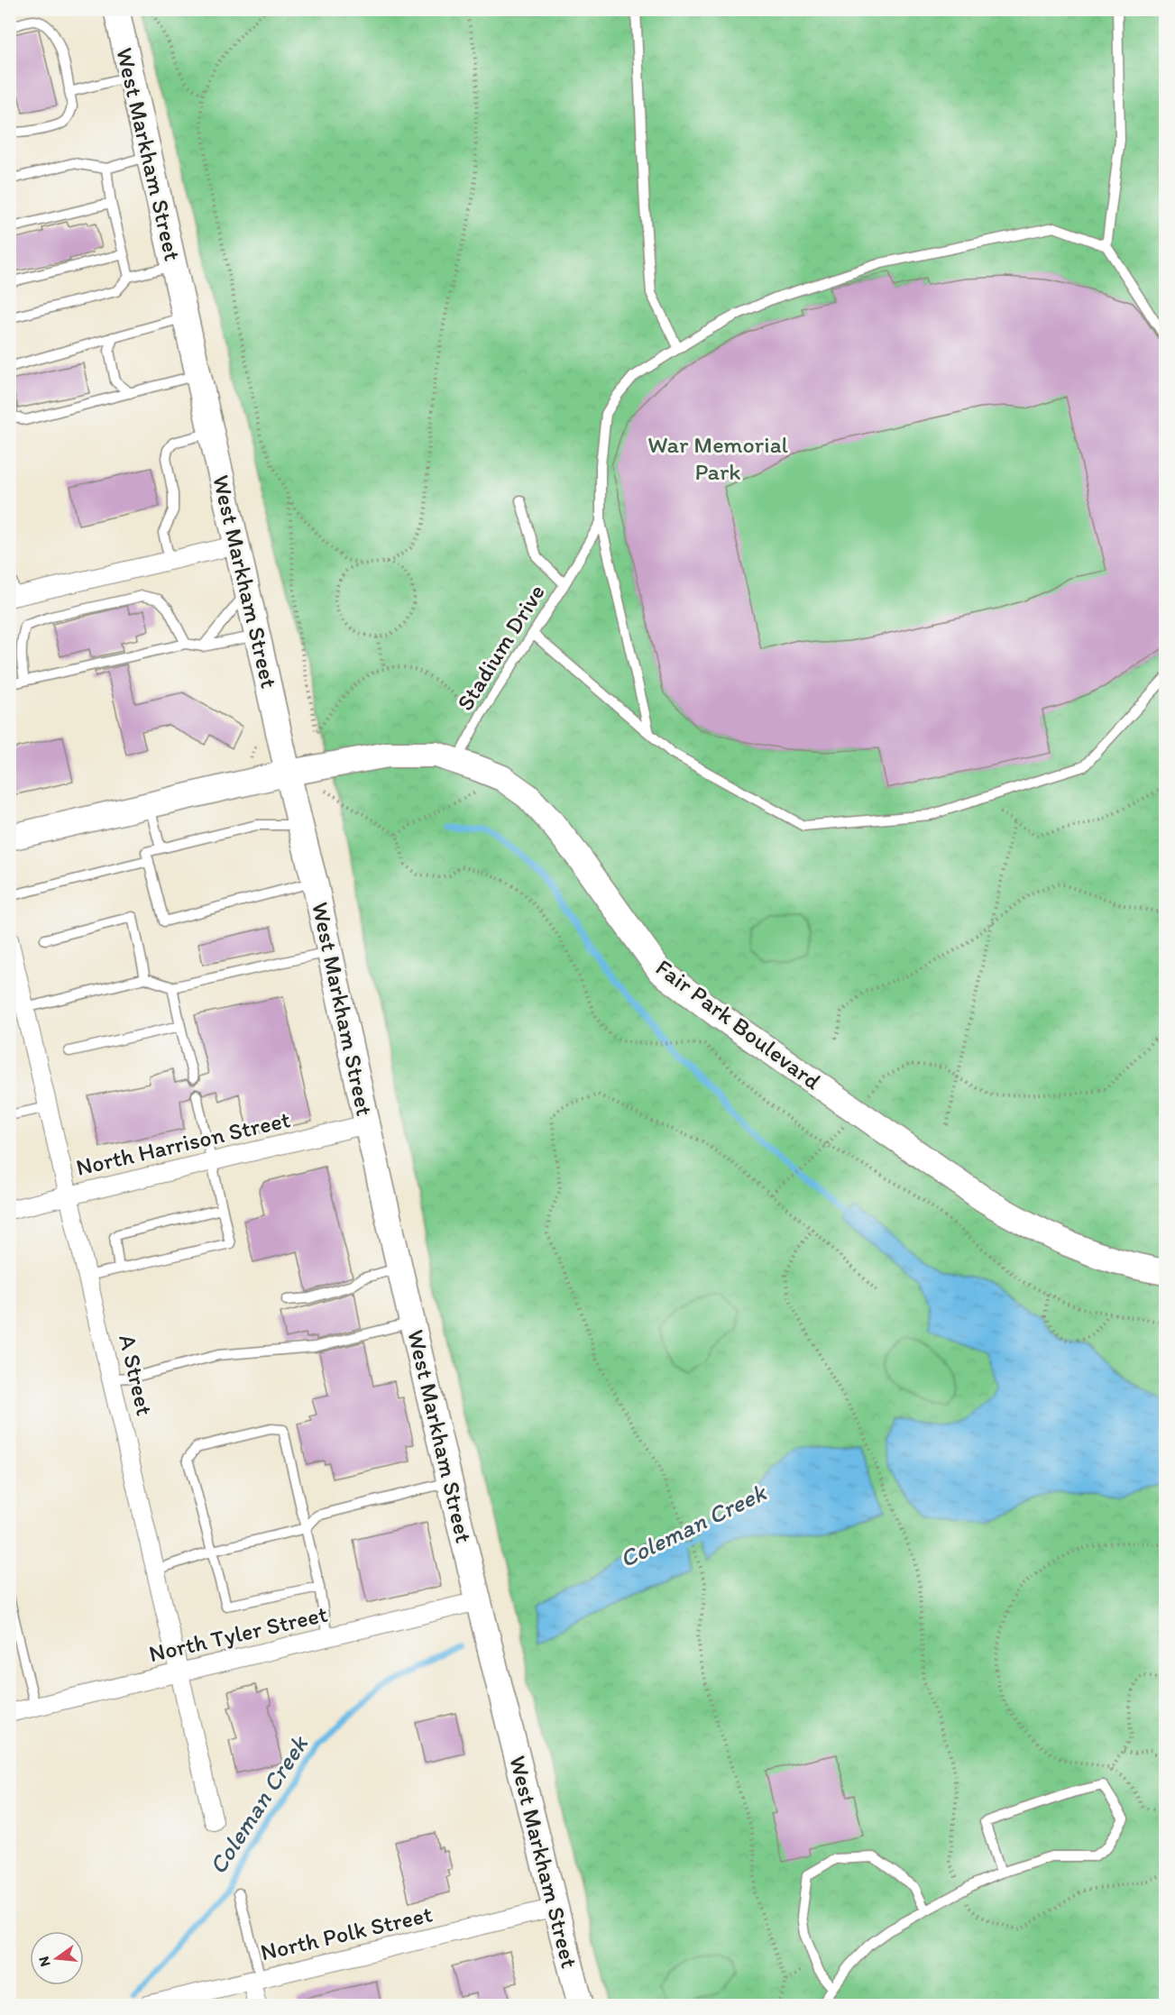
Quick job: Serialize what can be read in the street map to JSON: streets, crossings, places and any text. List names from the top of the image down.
{
  "streets": {
    "main road": ["West Markham Street", "Fair Park Boulevard"],
    "street": [
      "North Harrison Street",
      "A Street",
      "North Tyler Street",
      "North Polk Street"
    ],
    "lane": ["Stadium Drive"]
  },
  "crossings": [
    ["West Markham Street", "Fair Park Boulevard"],
    ["West Markham Street", "North Harrison Street"],
    ["West Markham Street", "North Tyler Street"],
    ["West Markham Street", "North Polk Street"],
    ["Stadium Drive", "Fair Park Boulevard"],
    ["North Harrison Street", "A Street"],
    ["A Street", "North Tyler Street"]
  ],
  "water": ["Coleman Creek"],
  "parks": ["War Memorial Park"],
  "north": "left"
}
